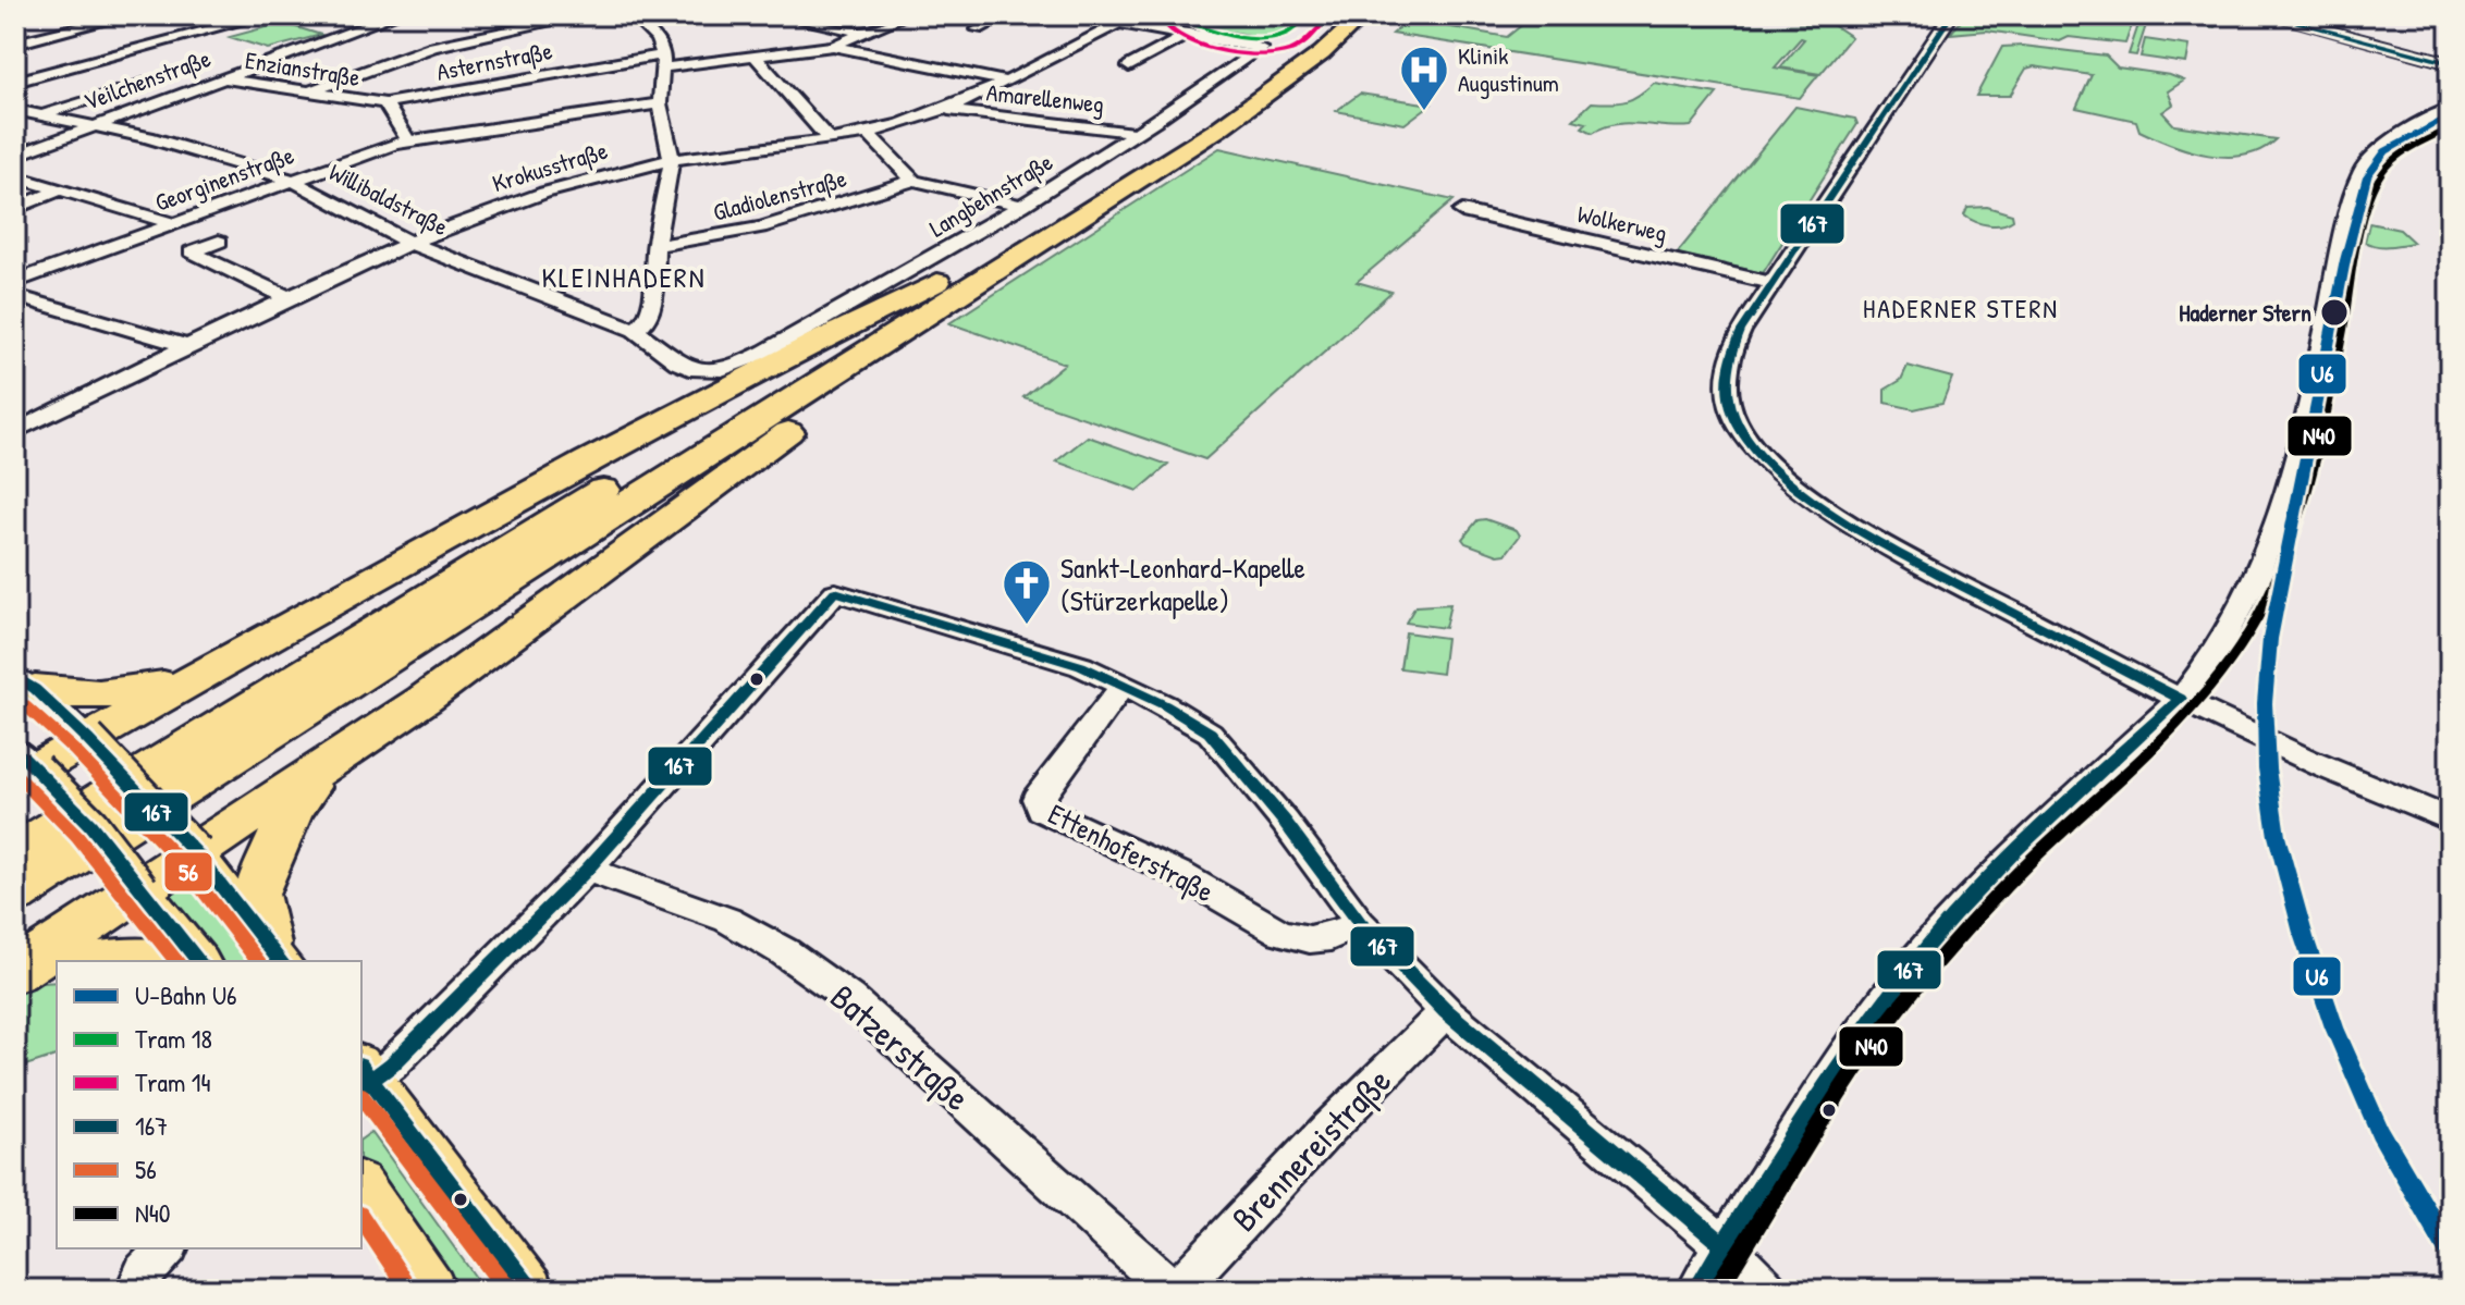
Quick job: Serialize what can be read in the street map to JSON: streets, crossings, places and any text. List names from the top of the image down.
{
  "streets": {
    "street": [
      "Asternstraße",
      "Enzianstraße",
      "Veilchenstraße",
      "Amarellenweg",
      "Krokusstraße",
      "Georginenstraße",
      "Gladiolenstraße",
      "Langbehnstraße",
      "Willibaldstraße",
      "Wolkerweg",
      "Ettenhoferstraße",
      "Batzerstraße",
      "Brennereistraße"
    ]
  },
  "crossings": [
    ["Asternstraße", "Enzianstraße"],
    ["Enzianstraße", "Veilchenstraße"],
    ["Enzianstraße", "Georginenstraße"],
    ["Veilchenstraße", "Willibaldstraße"],
    ["Amarellenweg", "Krokusstraße"],
    ["Amarellenweg", "Langbehnstraße"],
    ["Krokusstraße", "Willibaldstraße"],
    ["Georginenstraße", "Willibaldstraße"],
    ["Langbehnstraße", "Willibaldstraße"],
    ["Batzerstraße", "Brennereistraße"]
  ],
  "districts": ["KLEINHADERN", "HADERNER STERN"],
  "places": {
    "hospital": ["Klinik Augustinum"],
    "other": ["Haderner Stern"],
    "church": ["Sankt-Leonhard-Kapelle (Stürzerkapelle)"]
  },
  "lines": [
    "tram line 18",
    "tram line 14",
    "transit line 167",
    "metro line U6",
    "transit line N40",
    "transit line 56"
  ],
  "legend": [
    "U-Bahn U6",
    "Tram 18",
    "Tram 14",
    "167",
    "56",
    "N40"
  ]
}
